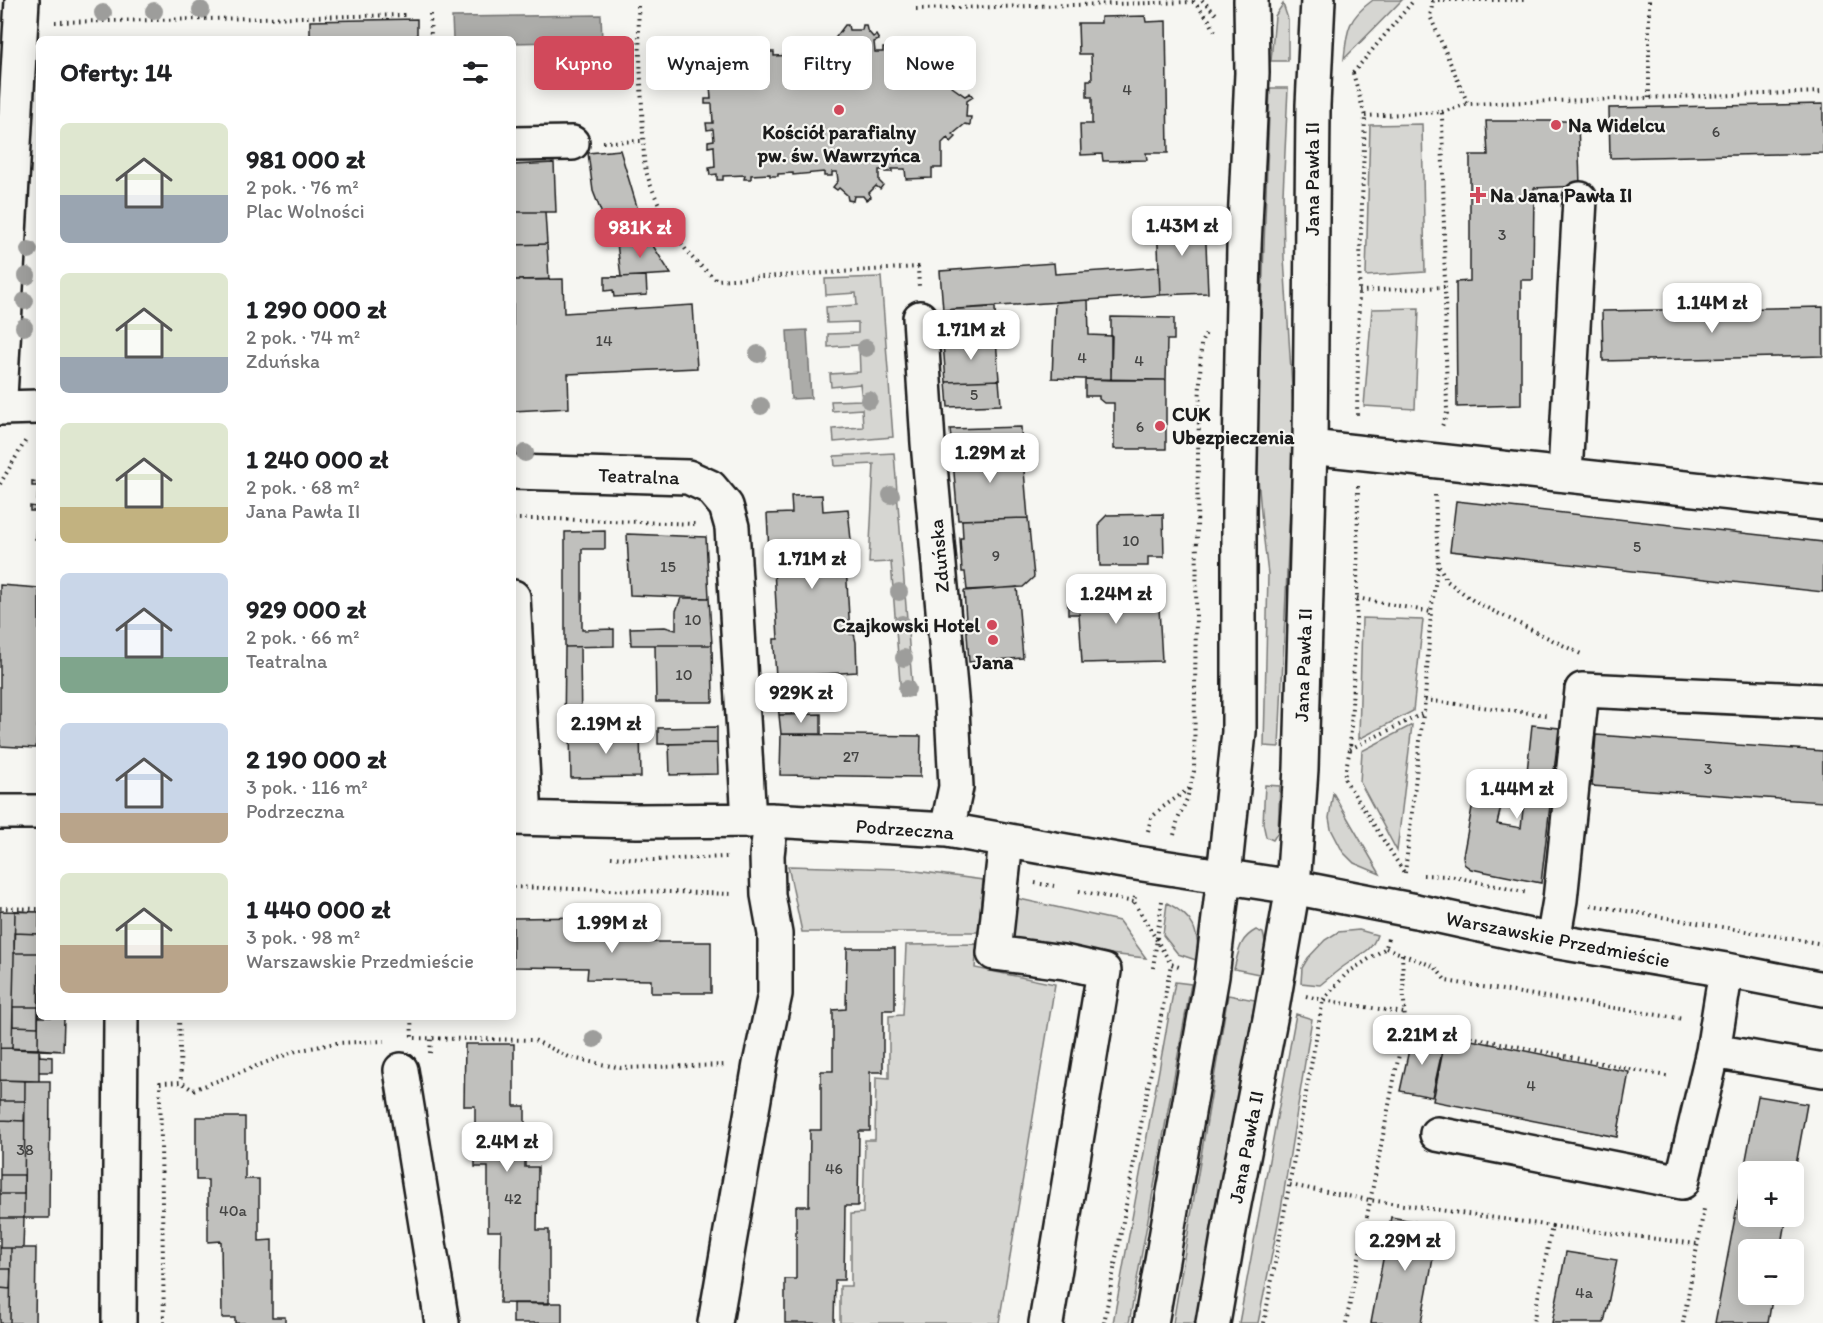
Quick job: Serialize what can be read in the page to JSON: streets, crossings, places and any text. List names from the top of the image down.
{
  "streets": {
    "street": [
      "Jana Pawła II",
      "Teatralna",
      "Zduńska",
      "Podrzeczna",
      "Warszawskie Przedmieście"
    ]
  },
  "crossings": [
    ["Jana Pawła II", "Podrzeczna"],
    ["Jana Pawła II", "Warszawskie Przedmieście"],
    ["Teatralna", "Podrzeczna"],
    ["Zduńska", "Podrzeczna"],
    ["Podrzeczna", "Warszawskie Przedmieście"]
  ],
  "places": {
    "other": [
      "Kościół parafialny pw. św. Wawrzyńca",
      "Na Widelcu",
      "CUK Ubezpieczenia",
      "Czajkowski Hotel",
      "Jana"
    ],
    "health": ["Na Jana Pawła II"]
  },
  "house_numbers": [
    "4",
    "6",
    "3",
    "14",
    "4",
    "4",
    "5",
    "6",
    "10",
    "5",
    "9",
    "15",
    "10",
    "10",
    "27",
    "3",
    "4",
    "38",
    "46",
    "42",
    "40a",
    "4a"
  ],
  "page": {
    "chip": [
      "Kupno",
      "Wynajem",
      "Filtry",
      "Nowe"
    ],
    "heading": "Oferty: 14",
    "list": [
      {
        "name": "981 000 zł",
        "note": "2 pok. · 76 m² · Plac Wolności"
      },
      {
        "name": "1 290 000 zł",
        "note": "2 pok. · 74 m² · Zduńska"
      },
      {
        "name": "1 240 000 zł",
        "note": "2 pok. · 68 m² · Jana Pawła II"
      },
      {
        "name": "929 000 zł",
        "note": "2 pok. · 66 m² · Teatralna"
      },
      {
        "name": "2 190 000 zł",
        "note": "3 pok. · 116 m² · Podrzeczna"
      },
      {
        "name": "1 440 000 zł",
        "note": "3 pok. · 98 m² · Warszawskie Przedmieście"
      }
    ],
    "price": [
      "1.43M zł",
      "981K zł",
      "1.14M zł",
      "1.71M zł",
      "1.29M zł",
      "1.71M zł",
      "1.24M zł",
      "929K zł",
      "2.19M zł",
      "1.44M zł",
      "1.99M zł",
      "2.21M zł",
      "2.4M zł",
      "2.29M zł"
    ],
    "map_buttons": ["+", "−"]
  }
}
